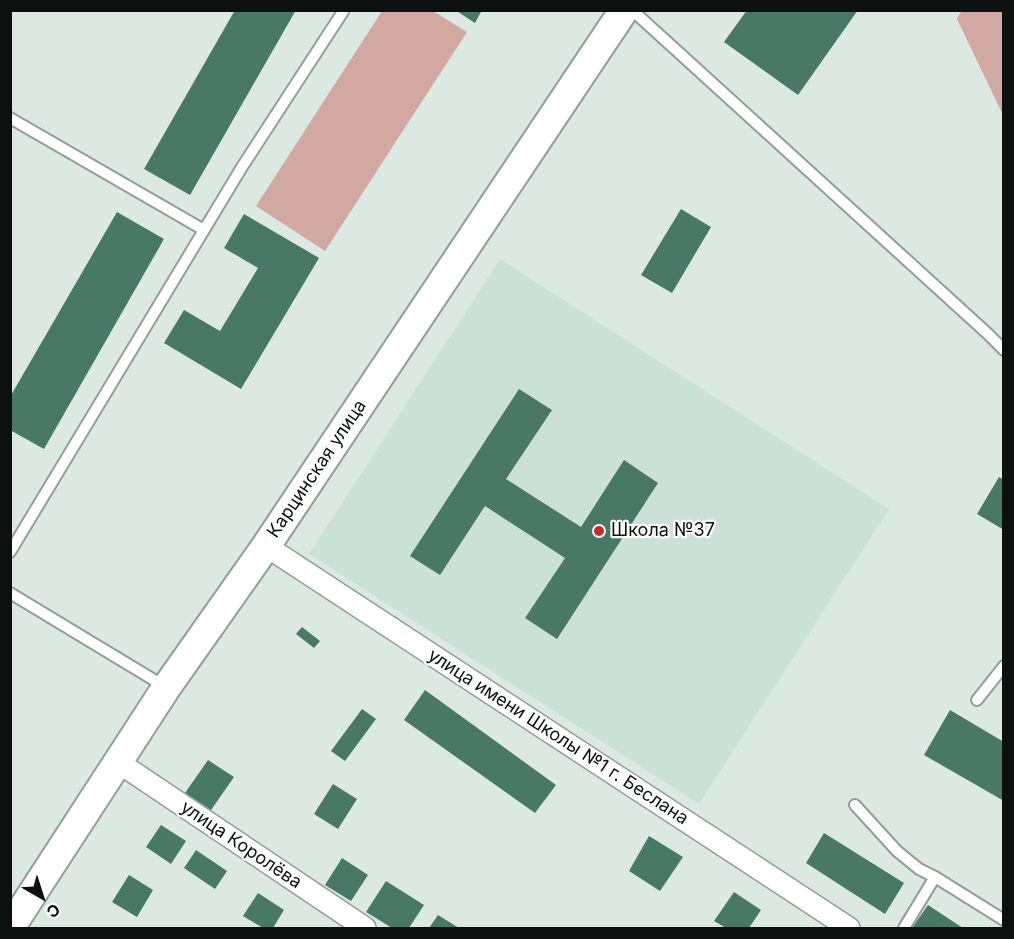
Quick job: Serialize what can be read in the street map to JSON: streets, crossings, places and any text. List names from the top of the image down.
{
  "streets": {
    "main road": ["Карцинская улица"],
    "street": ["улица имени Школы №1 г. Беслана", "улица Королёва"]
  },
  "crossings": [
    ["Карцинская улица", "улица имени Школы №1 г. Беслана"],
    ["Карцинская улица", "улица Королёва"]
  ],
  "places": ["Школа №37"],
  "north": "bottom right"
}
